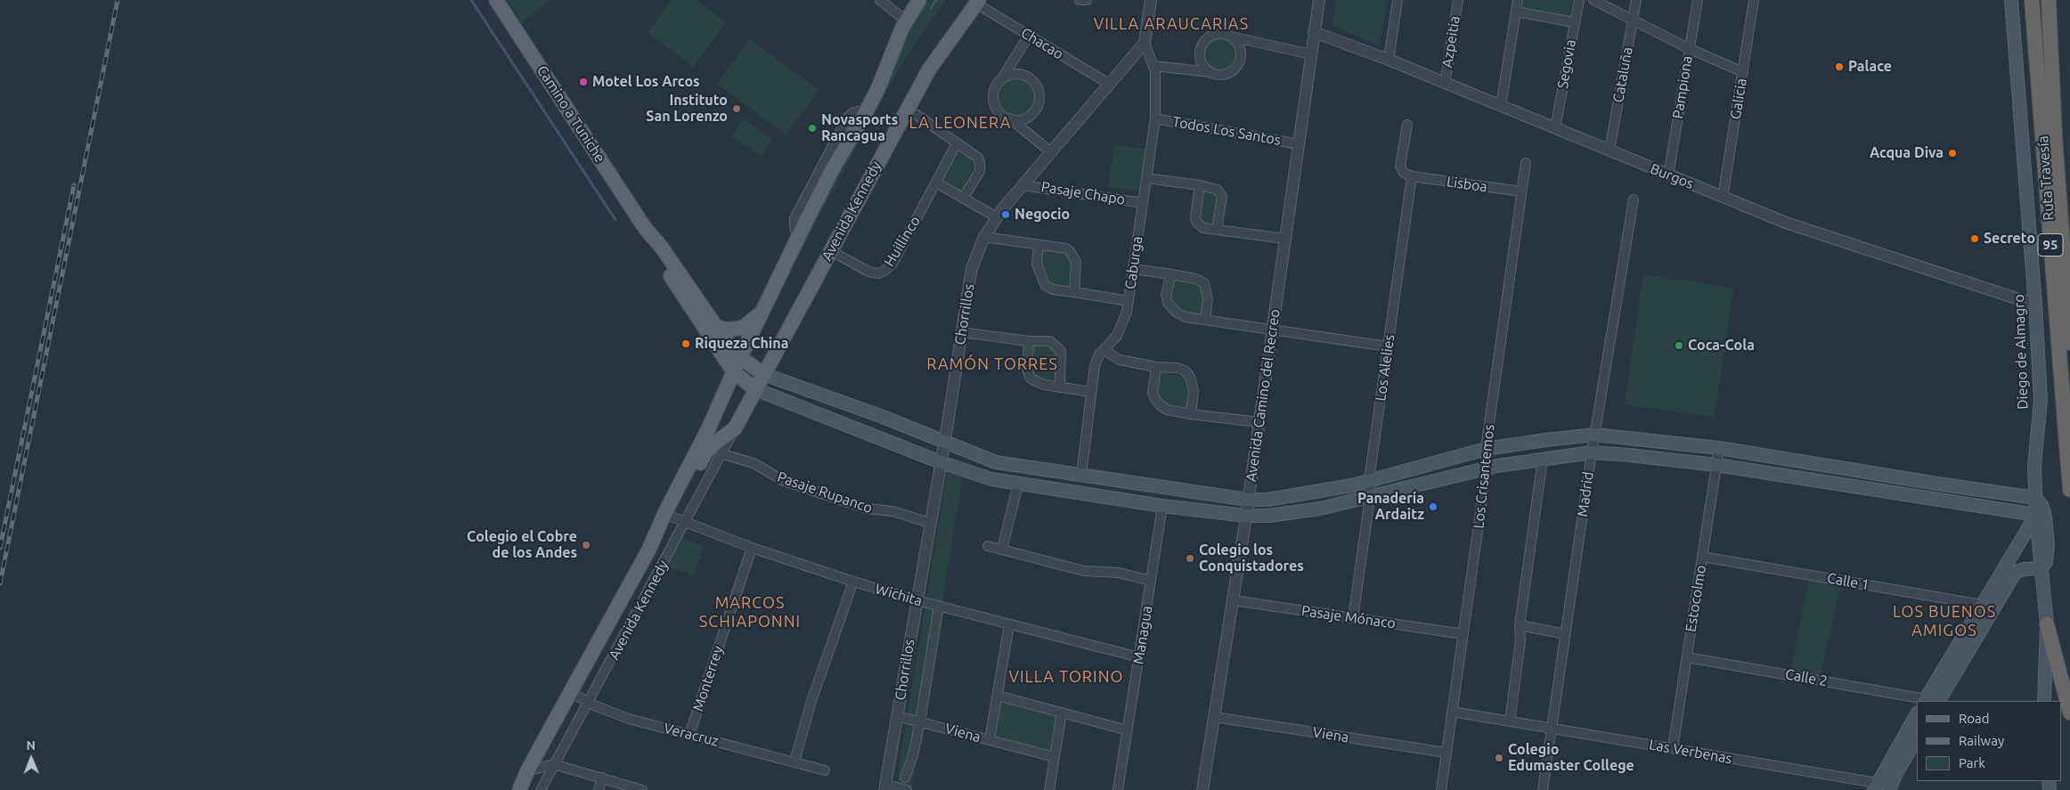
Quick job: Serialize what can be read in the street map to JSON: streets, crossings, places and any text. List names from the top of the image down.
{
  "streets": {
    "highway": ["Ruta Travesía", "95"],
    "main road": ["Camino a Tuniche", "Avenida Kennedy", "Diego de Almagro"],
    "street": [
      "Azpeitia",
      "Chacao",
      "Segovia",
      "Cataluña",
      "Pampiona",
      "Galicia",
      "Todos Los Santos",
      "Burgos",
      "Lisboa",
      "Pasaje Chapo",
      "Huillinco",
      "Caburga",
      "Chorrillos",
      "Los Alelies",
      "Avenida Camino del Recreo",
      "Los Crisantemos",
      "Pasaje Rupanco",
      "Madrid",
      "Calle 1",
      "Wichita",
      "Estocolmo",
      "Pasaje Mónaco",
      "Managua",
      "Calle 2",
      "Monterrey",
      "Viena",
      "Veracruz",
      "Las Verbenas"
    ]
  },
  "crossings": [
    ["Azpeitia", "Burgos"],
    ["Chacao", "Avenida Kennedy"],
    ["Chacao", "Chorrillos"],
    ["Segovia", "Burgos"],
    ["Cataluña", "Burgos"],
    ["Pampiona", "Burgos"],
    ["Galicia", "Burgos"],
    ["Camino a Tuniche", "Avenida Kennedy"],
    ["Todos Los Santos", "Caburga"],
    ["Todos Los Santos", "Avenida Camino del Recreo"],
    ["Burgos", "Diego de Almagro"],
    ["Burgos", "Avenida Camino del Recreo"],
    ["Lisboa", "Los Alelies"],
    ["Lisboa", "Los Crisantemos"],
    ["Pasaje Chapo", "Caburga"],
    ["Pasaje Chapo", "Chorrillos"],
    ["Avenida Kennedy", "Huillinco"],
    ["Avenida Kennedy", "Pasaje Rupanco"],
    ["Avenida Kennedy", "Wichita"],
    ["Avenida Kennedy", "Veracruz"],
    ["Caburga", "Chorrillos"],
    ["Chorrillos", "Pasaje Rupanco"],
    ["Chorrillos", "Wichita"],
    ["Chorrillos", "Viena"],
    ["Los Alelies", "Pasaje Mónaco"],
    ["Avenida Camino del Recreo", "Pasaje Mónaco"],
    ["Avenida Camino del Recreo", "Viena"],
    ["Los Crisantemos", "Pasaje Mónaco"],
    ["Los Crisantemos", "Viena"],
    ["Los Crisantemos", "Las Verbenas"],
    ["Madrid", "Las Verbenas"],
    ["Calle 1", "Estocolmo"],
    ["Wichita", "Managua"],
    ["Wichita", "Monterrey"],
    ["Estocolmo", "Calle 2"],
    ["Estocolmo", "Las Verbenas"],
    ["Monterrey", "Veracruz"]
  ],
  "districts": [
    "VILLA ARAUCARIAS",
    "LA LEONERA",
    "RAMÓN TORRES",
    "MARCOS SCHIAPONNI",
    "LOS BUENOS AMIGOS",
    "VILLA TORINO"
  ],
  "places": [
    "Palace",
    "Motel Los Arcos",
    "Instituto San Lorenzo",
    "Novasports Rancagua",
    "Acqua Diva",
    "Negocio",
    "Secreto",
    "Riqueza China",
    "Coca-Cola",
    "Panadería Ardaitz",
    "Colegio el Cobre de los Andes",
    "Colegio los Conquistadores",
    "Colegio Edumaster College"
  ],
  "legend": ["Road", "Railway", "Park"],
  "north": "top"
}
